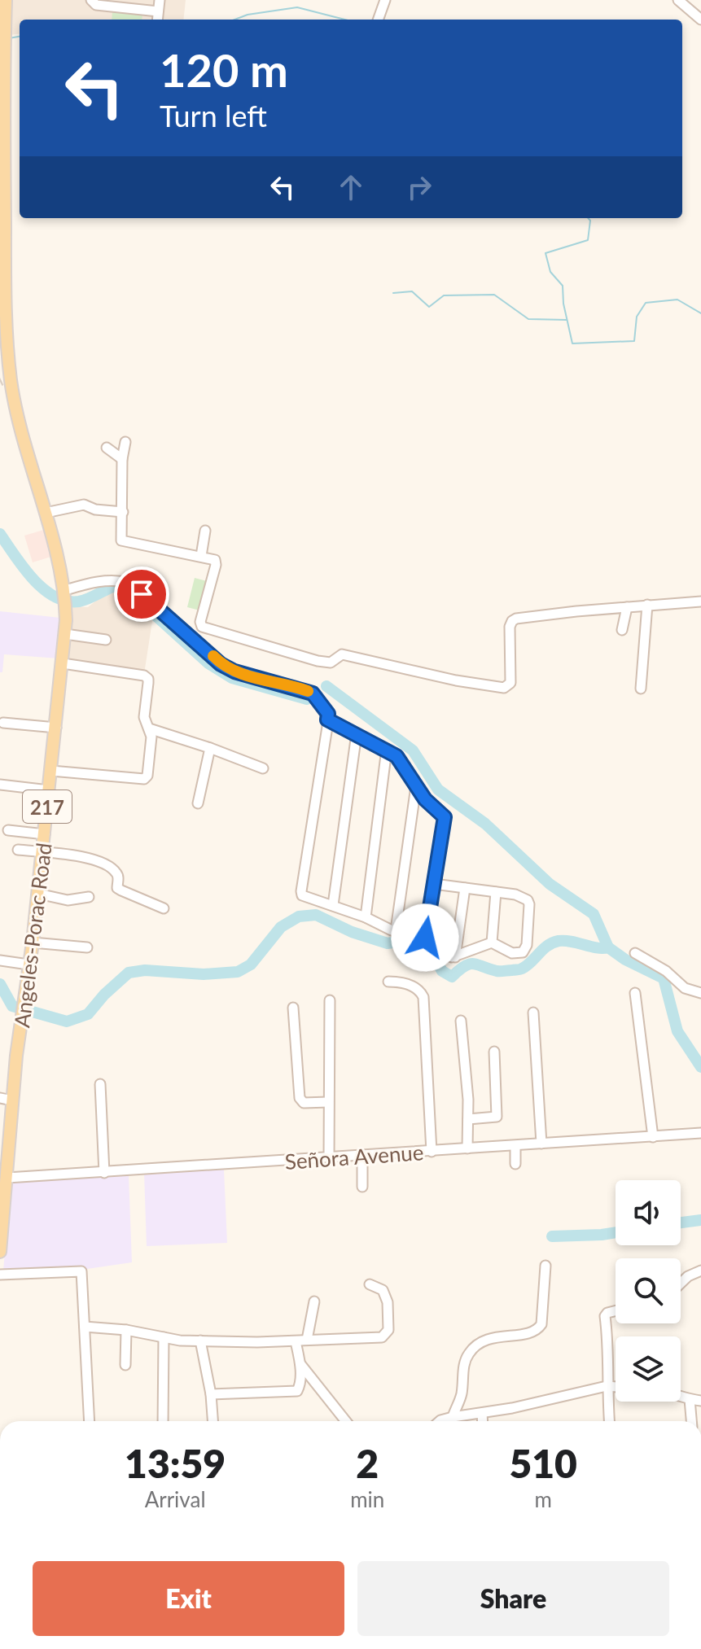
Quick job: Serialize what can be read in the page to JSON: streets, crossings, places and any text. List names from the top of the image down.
{
  "streets": {
    "main road": ["217", "Angeles-Porac Road"],
    "street": ["Señora Avenue"]
  },
  "crossings": [
    ["Angeles-Porac Road", "Señora Avenue"]
  ],
  "page": {
    "turn": ["120 m", "Turn left"],
    "eta": [
      "13:59",
      "Arrival",
      "2",
      "min",
      "510",
      "m"
    ],
    "buttons": ["Exit", "Share"]
  }
}
